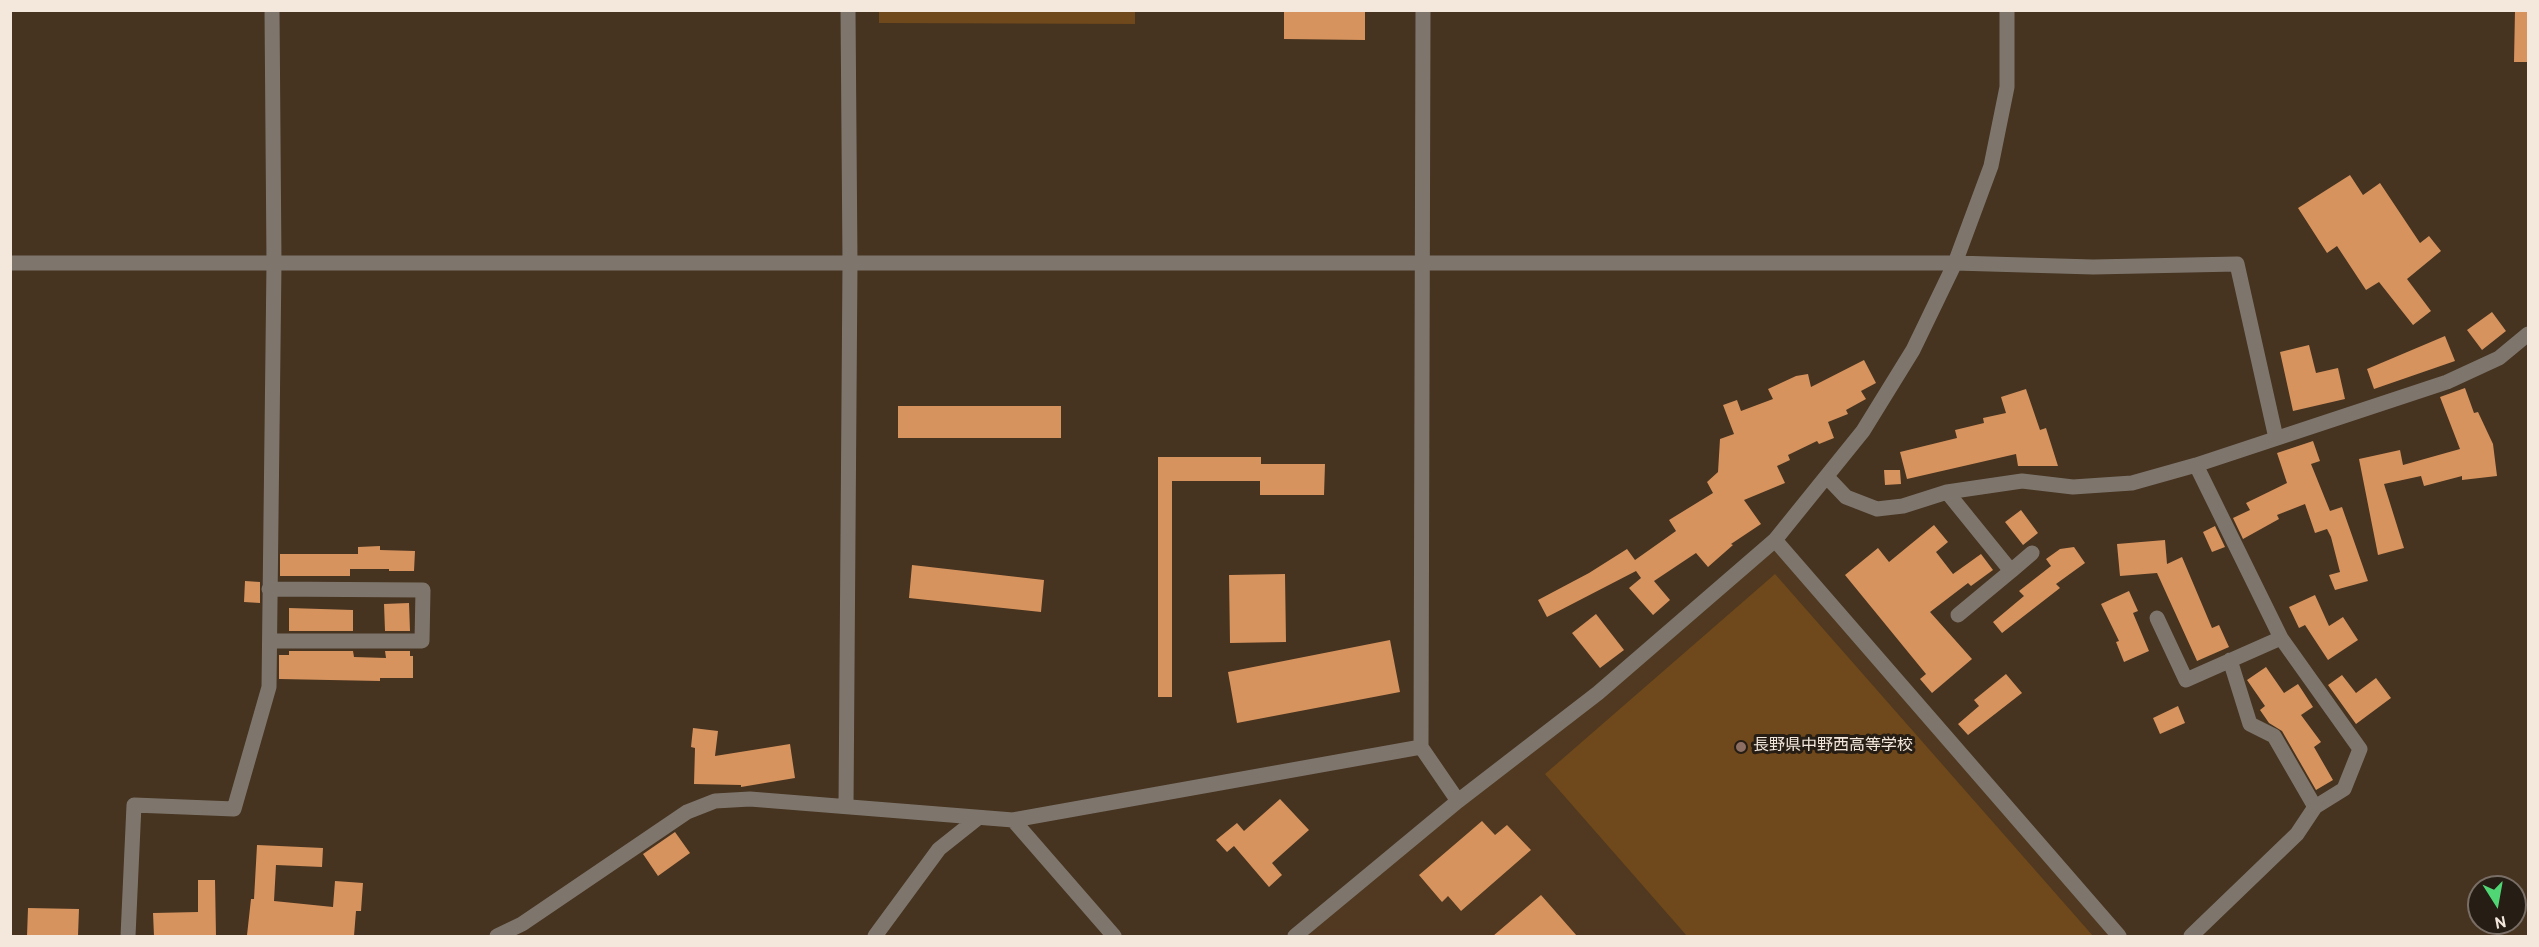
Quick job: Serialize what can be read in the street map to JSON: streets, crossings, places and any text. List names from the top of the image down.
{
  "places": ["長野県中野西高等学校"],
  "north": "bottom"
}
